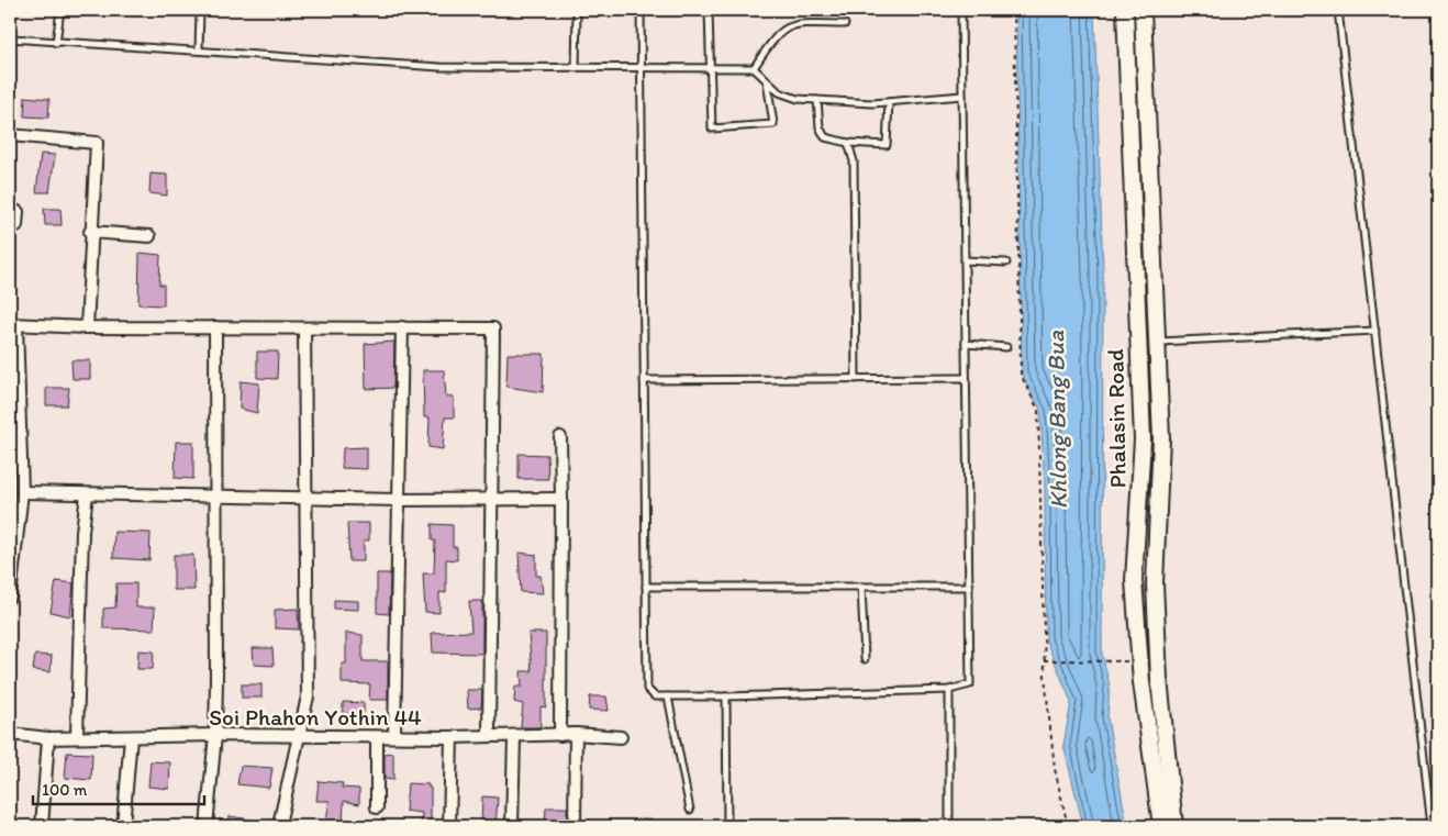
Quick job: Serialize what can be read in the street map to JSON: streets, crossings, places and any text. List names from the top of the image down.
{
  "streets": {
    "main road": ["Phalasin Road"],
    "street": ["Soi Phahon Yothin 44"]
  },
  "water": ["Khlong Bang Bua"],
  "scale_bar": "100 m"
}
